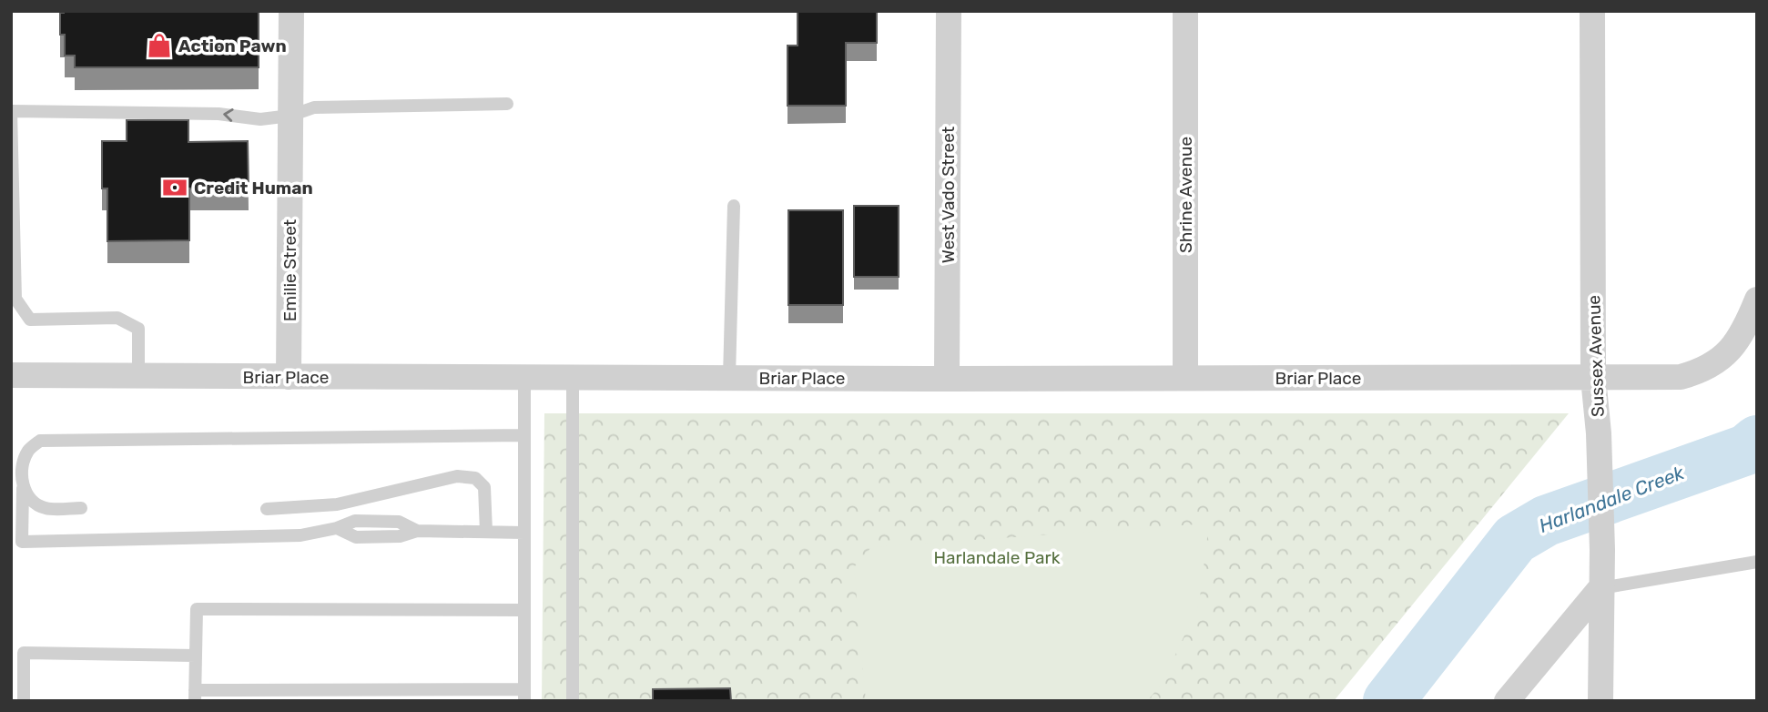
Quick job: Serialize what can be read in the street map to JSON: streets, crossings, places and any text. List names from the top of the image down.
{
  "streets": {
    "street": [
      "West Vado Street",
      "Shrine Avenue",
      "Emilie Street",
      "Sussex Avenue",
      "Briar Place"
    ]
  },
  "crossings": [
    ["West Vado Street", "Briar Place"],
    ["Shrine Avenue", "Briar Place"],
    ["Emilie Street", "Briar Place"],
    ["Sussex Avenue", "Briar Place"]
  ],
  "water": ["Harlandale Creek"],
  "parks": ["Harlandale Park"],
  "places": {
    "shop": ["Action Pawn"],
    "bank": ["Credit Human"]
  }
}
